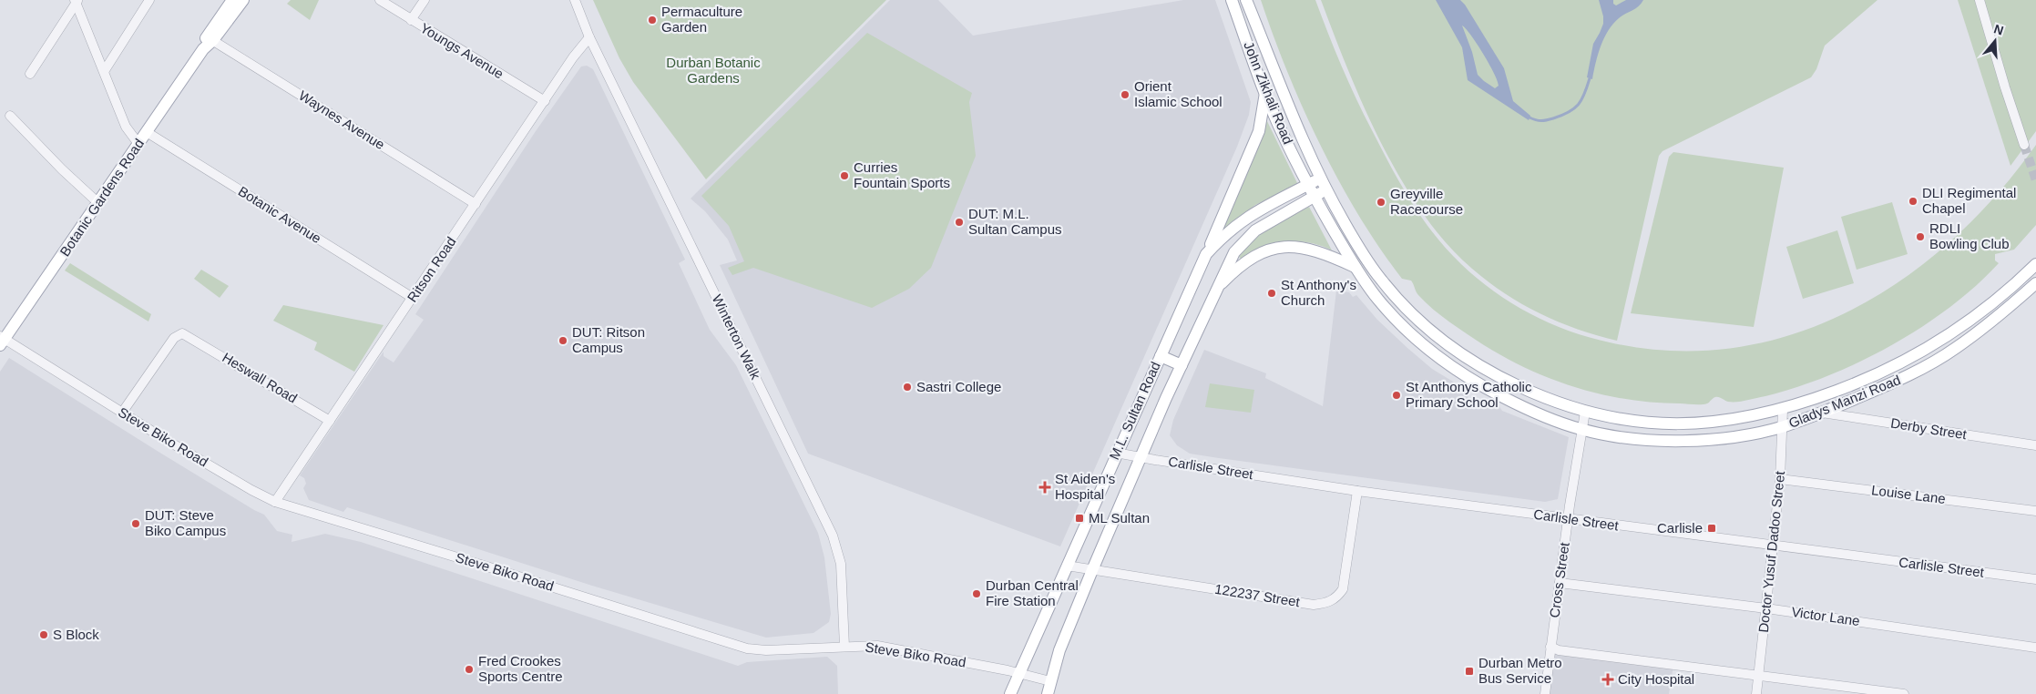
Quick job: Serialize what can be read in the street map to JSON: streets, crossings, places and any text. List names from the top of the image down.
{
  "streets": {
    "main road": [
      "John Zikhali Road",
      "Botanic Gardens Road",
      "Gladys Manzi Road",
      "M.L. Sultan Road"
    ],
    "street": [
      "Youngs Avenue",
      "Waynes Avenue",
      "Botanic Avenue",
      "Ritson Road",
      "Winterton Walk",
      "Heswall Road",
      "Derby Street",
      "Steve Biko Road",
      "Carlisle Street",
      "Louise Lane",
      "Doctor Yusuf Dadoo Street",
      "Cross Street",
      "122237 Street",
      "Victor Lane"
    ]
  },
  "crossings": [
    ["Youngs Avenue", "Ritson Road"],
    ["John Zikhali Road", "Gladys Manzi Road"],
    ["John Zikhali Road", "M.L. Sultan Road"],
    ["Waynes Avenue", "Botanic Gardens Road"],
    ["Waynes Avenue", "Ritson Road"],
    ["Botanic Gardens Road", "Botanic Avenue"],
    ["Botanic Gardens Road", "Steve Biko Road"],
    ["Botanic Avenue", "Ritson Road"],
    ["Ritson Road", "Winterton Walk"],
    ["Ritson Road", "Heswall Road"],
    ["Ritson Road", "Steve Biko Road"],
    ["Winterton Walk", "Steve Biko Road"],
    ["Heswall Road", "Steve Biko Road"],
    ["Gladys Manzi Road", "M.L. Sultan Road"],
    ["Gladys Manzi Road", "Derby Street"],
    ["Gladys Manzi Road", "Doctor Yusuf Dadoo Street"],
    ["Gladys Manzi Road", "Cross Street"],
    ["M.L. Sultan Road", "Steve Biko Road"],
    ["M.L. Sultan Road", "Carlisle Street"],
    ["M.L. Sultan Road", "122237 Street"],
    ["Carlisle Street", "Doctor Yusuf Dadoo Street"],
    ["Carlisle Street", "Cross Street"],
    ["Carlisle Street", "122237 Street"],
    ["Louise Lane", "Doctor Yusuf Dadoo Street"],
    ["Doctor Yusuf Dadoo Street", "Victor Lane"],
    ["Cross Street", "Victor Lane"]
  ],
  "parks": ["Durban Botanic Gardens"],
  "places": {
    "other": [
      "Permaculture Garden",
      "Orient Islamic School",
      "Curries Fountain Sports",
      "DLI Regimental Chapel",
      "Greyville Racecourse",
      "DUT: M.L. Sultan Campus",
      "RDLI Bowling Club",
      "St Anthony's Church",
      "DUT: Ritson Campus",
      "Sastri College",
      "St Anthonys Catholic Primary School",
      "DUT: Steve Biko Campus",
      "Durban Central Fire Station",
      "S Block",
      "Fred Crookes Sports Centre"
    ],
    "health": ["St Aiden's Hospital", "City Hospital"],
    "transit": ["ML Sultan", "Carlisle", "Durban Metro Bus Service"]
  },
  "north": "top"
}
